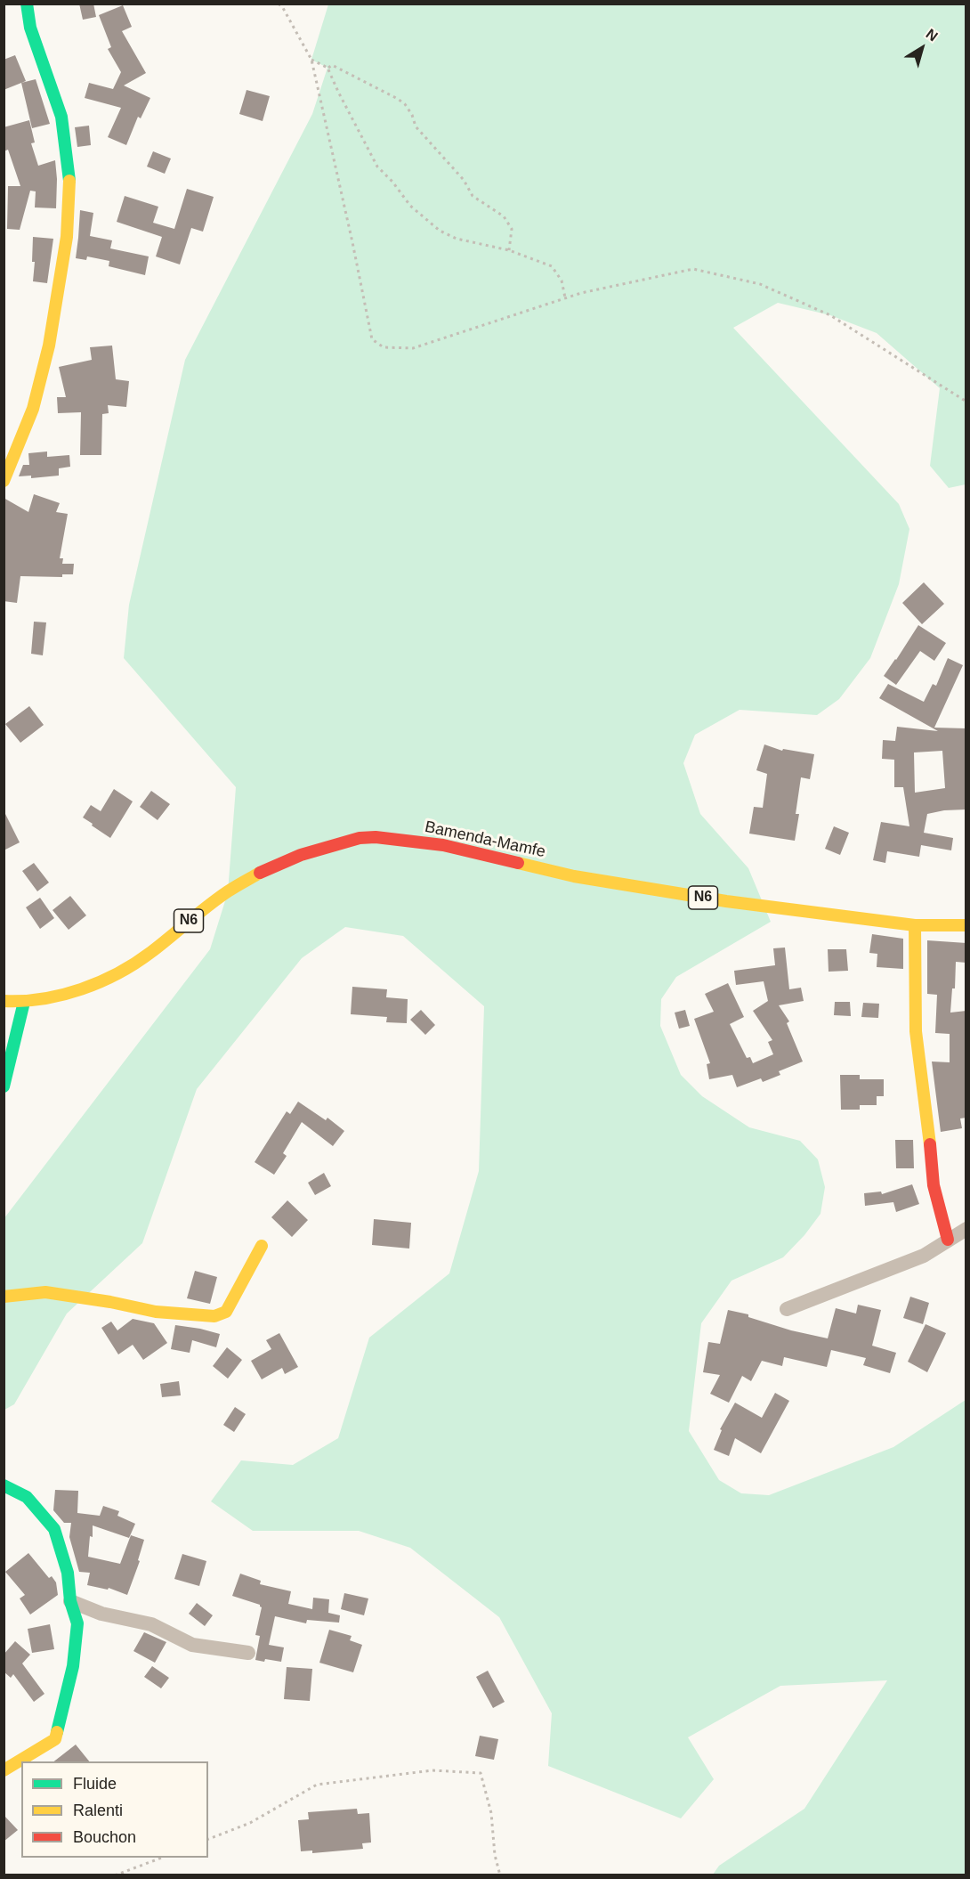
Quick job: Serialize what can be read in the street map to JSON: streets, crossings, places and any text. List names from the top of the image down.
{
  "streets": {
    "main road": ["Bamenda-Mamfe", "N6"]
  },
  "legend": ["Fluide", "Ralenti", "Bouchon"],
  "north": "top right"
}
